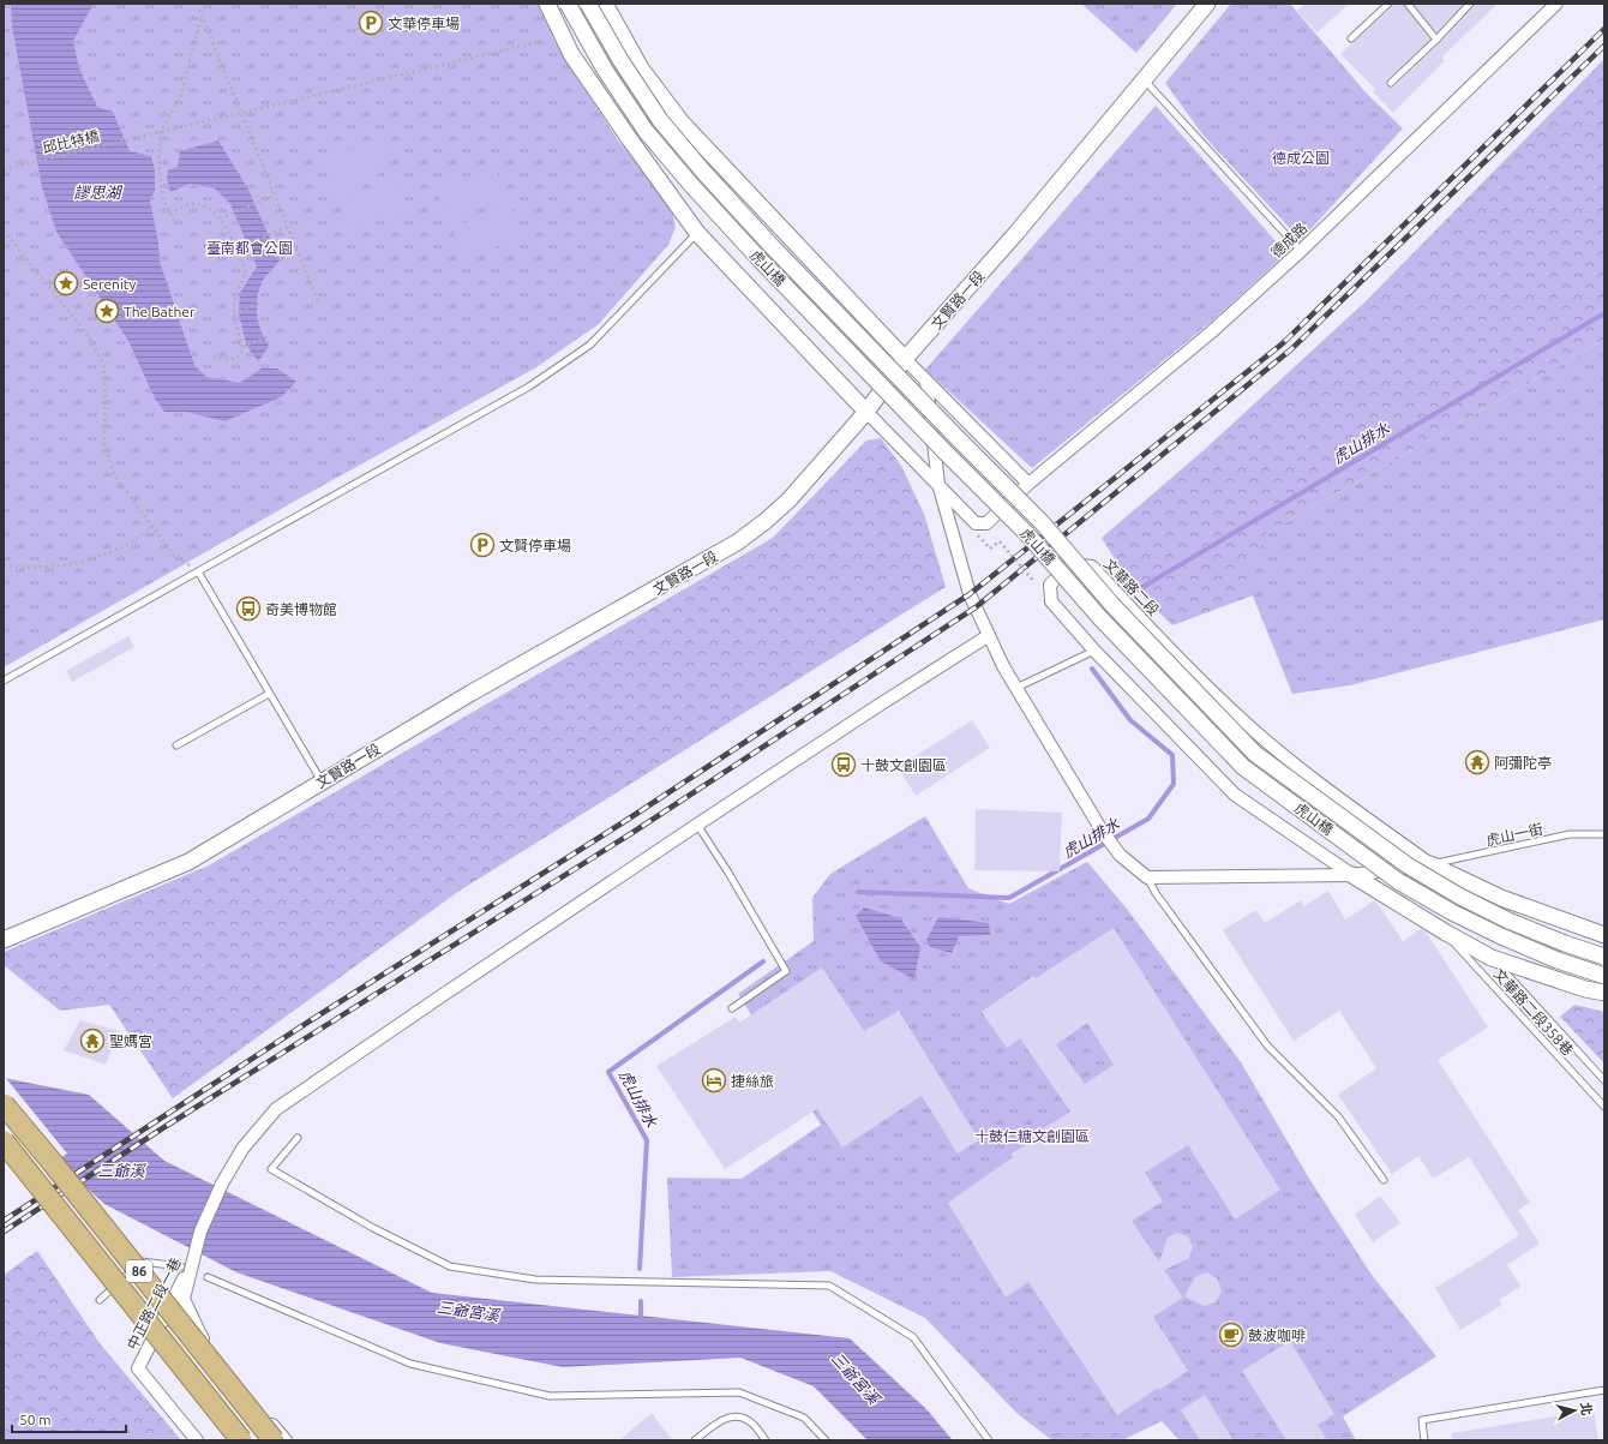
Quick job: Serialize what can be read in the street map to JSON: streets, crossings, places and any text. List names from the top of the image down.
{
  "streets": {
    "highway": ["86"],
    "street": [
      "德成路",
      "虎山橋",
      "文賢路一段",
      "文華路二段",
      "中正路二段一巷"
    ],
    "lane": ["虎山一街", "文華路二段358巷"],
    "path": ["邱比特橋"]
  },
  "crossings": [
    ["文華路二段", "虎山一街"]
  ],
  "water": [
    "謬思湖",
    "虎山排水",
    "三爺溪",
    "三爺宮溪"
  ],
  "parks": ["德成公園", "臺南都會公園", "十鼓仁糖文創園區"],
  "places": {
    "parking": ["文華停車場", "文賢停車場"],
    "place": ["Serenity", "The Bather"],
    "bus stop": ["奇美博物館", "十鼓文創園區"],
    "temple": ["阿彌陀亭", "聖媽宮"],
    "hotel": ["捷絲旅"],
    "cafe": ["鼓波咖啡"]
  },
  "scale_bar": "50 m",
  "north": "right"
}
